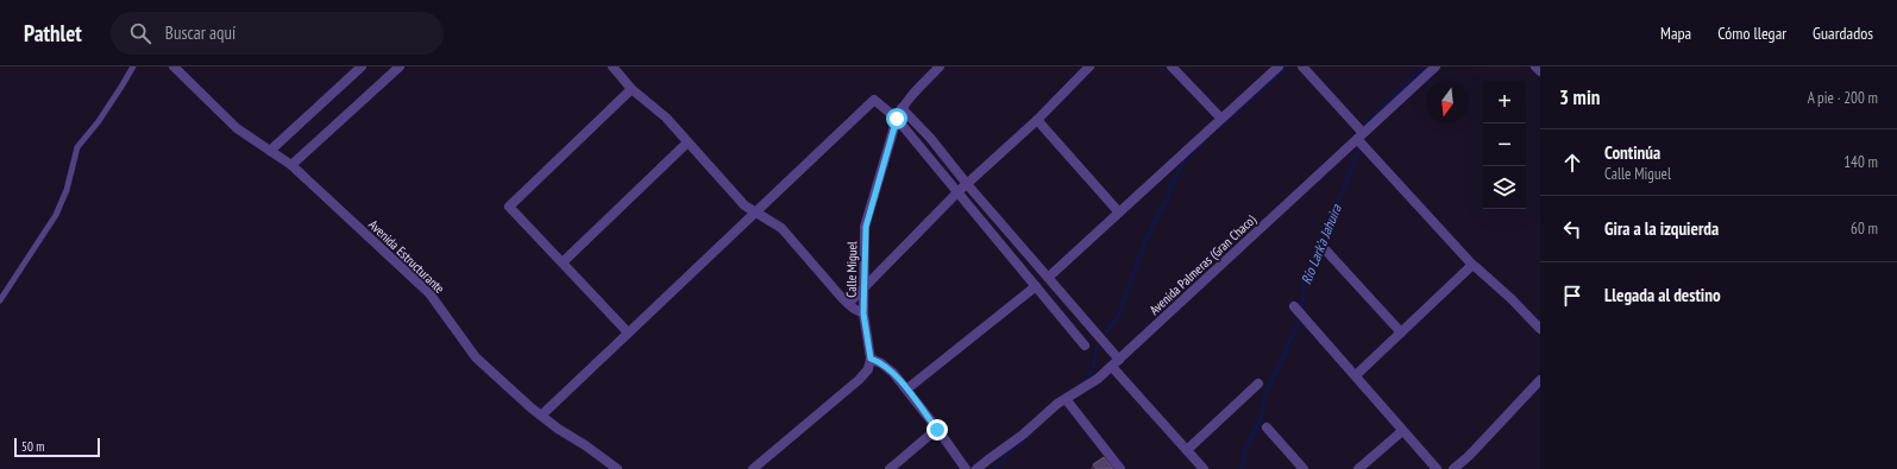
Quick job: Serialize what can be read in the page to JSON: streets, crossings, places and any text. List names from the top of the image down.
{
  "streets": {
    "street": ["Avenida Estructurante", "Avenida Palmeras (Gran Chaco)", "Calle Miguel"]
  },
  "water": ["Río Lark’a Jahuira"],
  "scale_bar": "50 m",
  "north": "bottom",
  "page": {
    "header": "Pathlet",
    "search": "Buscar aquí",
    "nav": ["Mapa", "Cómo llegar", "Guardados"],
    "heading": ["3 min", "A pie · 200 m"],
    "map_buttons": ["+", "−"],
    "list": [
      ["Continúa", "Calle Miguel", "140 m"],
      ["Gira a la izquierda", "60 m"],
      "Llegada al destino"
    ],
    "scale": "50 m"
  }
}
